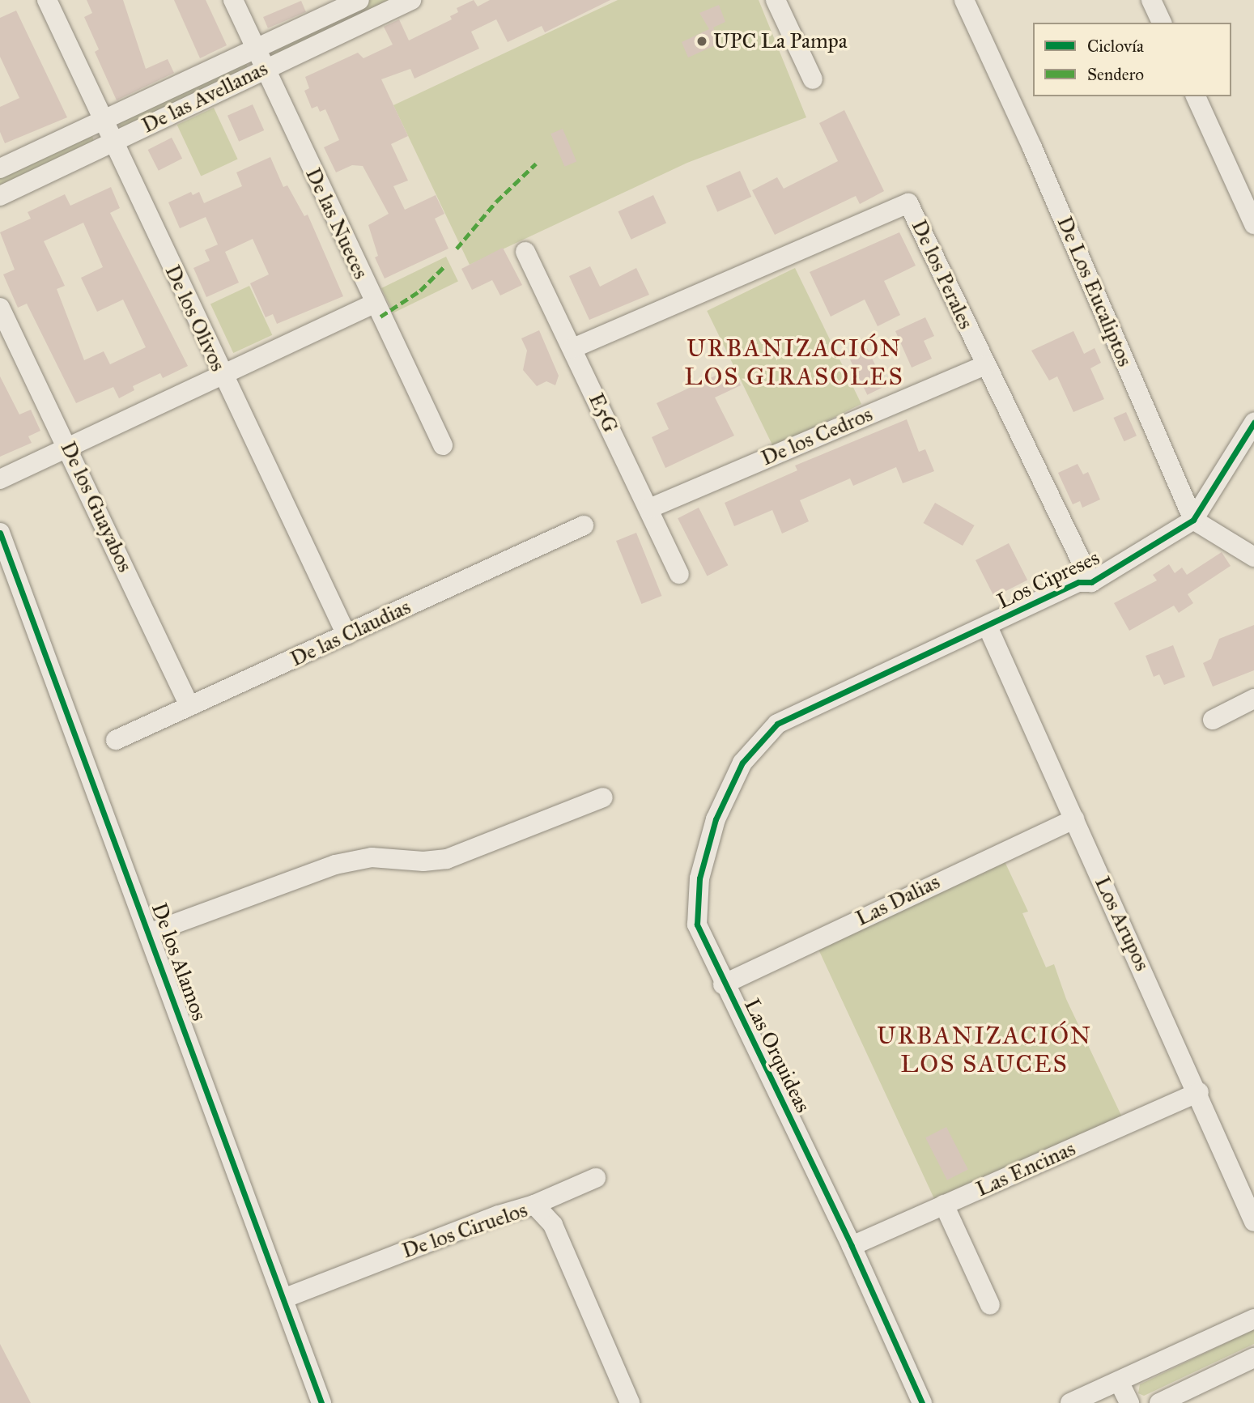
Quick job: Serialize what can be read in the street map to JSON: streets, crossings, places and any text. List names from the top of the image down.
{
  "streets": {
    "street": [
      "De las Avellanas",
      "De las Nueces",
      "De los Perales",
      "De Los Eucaliptos",
      "De los Olivos",
      "E5G",
      "De los Cedros",
      "De los Guayabos",
      "Los Cipreses",
      "De las Claudias",
      "Las Dalias",
      "Los Arupos",
      "De los Alamos",
      "Las Orquideas",
      "Las Encinas",
      "De los Ciruelos"
    ]
  },
  "crossings": [
    ["De las Avellanas", "De las Nueces"],
    ["De las Avellanas", "De los Olivos"],
    ["De los Perales", "E5G"],
    ["De los Perales", "De los Cedros"],
    ["De los Perales", "Los Cipreses"],
    ["De Los Eucaliptos", "Los Cipreses"],
    ["De los Olivos", "De las Claudias"],
    ["E5G", "De los Cedros"],
    ["De los Guayabos", "De las Claudias"],
    ["Los Cipreses", "Los Arupos"],
    ["Los Cipreses", "Las Orquideas"],
    ["Las Dalias", "Los Arupos"],
    ["Las Dalias", "Las Orquideas"],
    ["Los Arupos", "Las Encinas"],
    ["De los Alamos", "De los Ciruelos"],
    ["Las Orquideas", "Las Encinas"]
  ],
  "districts": ["URBANIZACIÓN LOS GIRASOLES", "URBANIZACIÓN LOS SAUCES"],
  "places": ["UPC La Pampa"],
  "legend": ["Ciclovía", "Sendero"]
}
